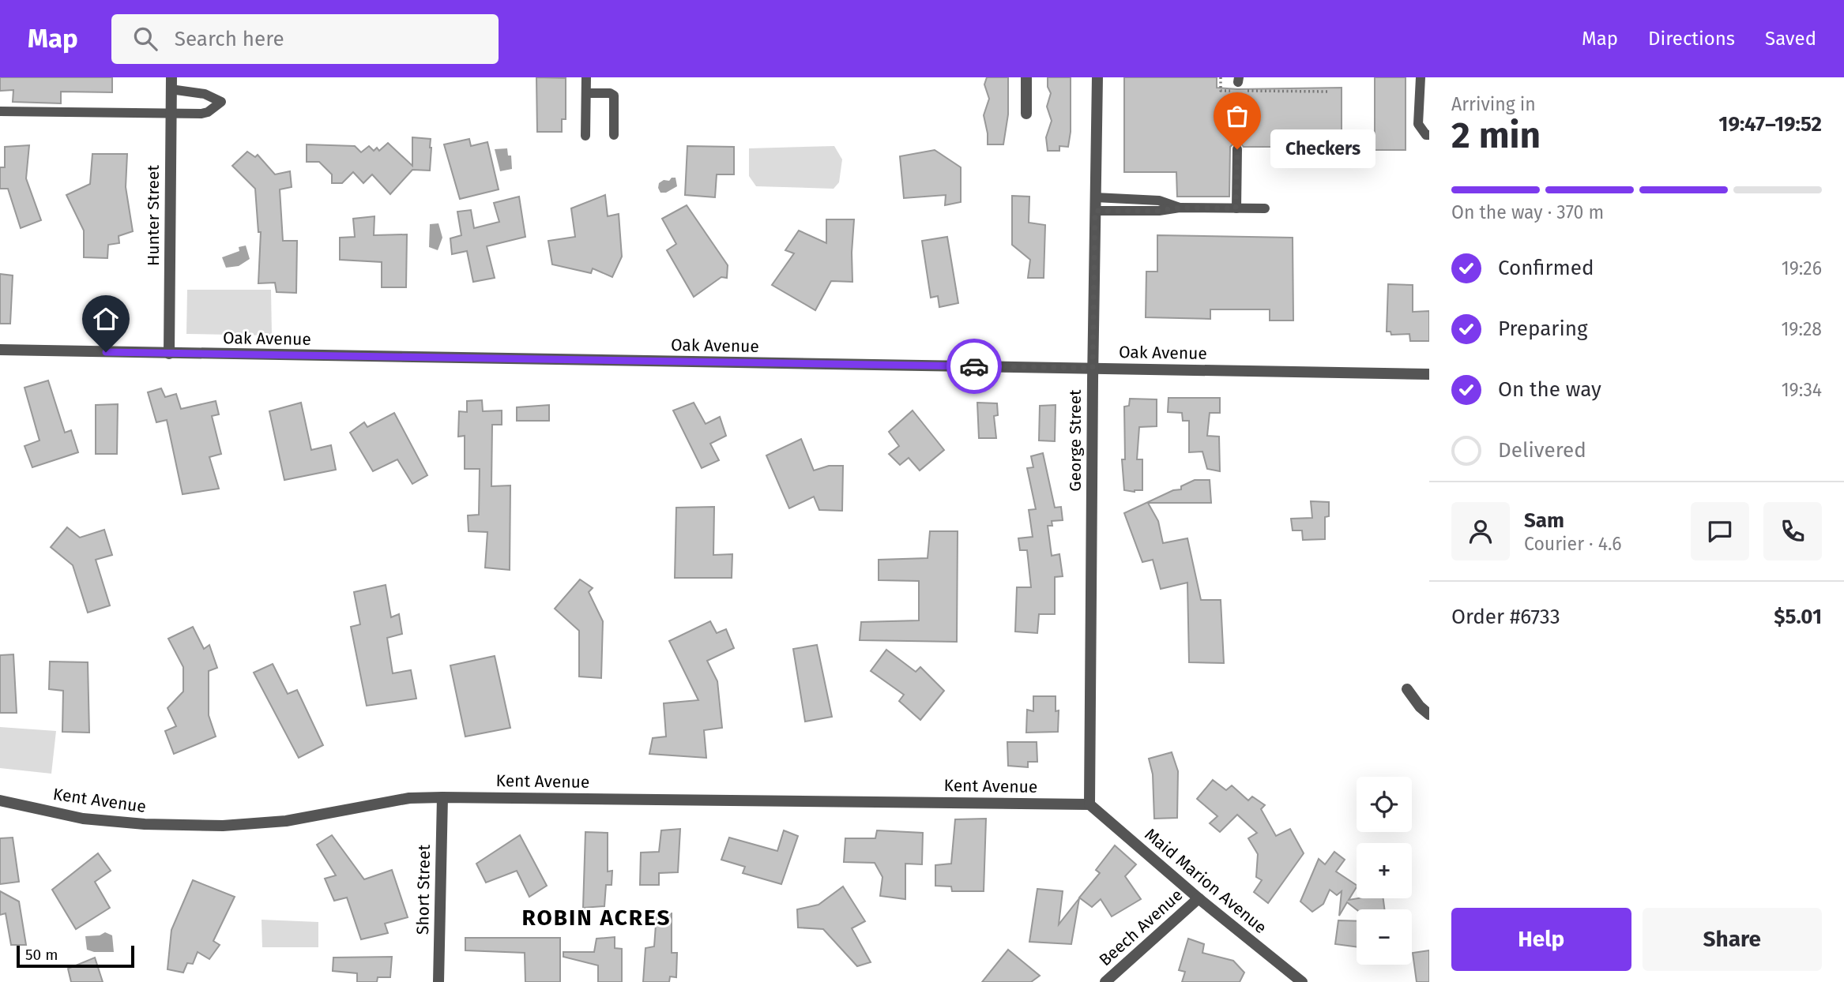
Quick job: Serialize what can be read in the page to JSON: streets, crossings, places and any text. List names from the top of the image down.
{
  "streets": {
    "street": [
      "Hunter Street",
      "Oak Avenue",
      "George Street",
      "Kent Avenue",
      "Maid Marion Avenue",
      "Short Street",
      "Beech Avenue"
    ]
  },
  "crossings": [
    ["Hunter Street", "Oak Avenue"],
    ["Oak Avenue", "George Street"],
    ["George Street", "Kent Avenue"],
    ["George Street", "Maid Marion Avenue"],
    ["Kent Avenue", "Maid Marion Avenue"],
    ["Kent Avenue", "Short Street"],
    ["Maid Marion Avenue", "Beech Avenue"]
  ],
  "districts": ["ROBIN ACRES"],
  "places": ["Checkers"],
  "scale_bar": "50 m",
  "page": {
    "header": "Map",
    "search": "Search here",
    "nav": ["Map", "Directions", "Saved"],
    "heading": ["2 min", "Arriving in", "19:47–19:52"],
    "panel": [
      "Sam",
      "Courier · 4.6",
      "Order #6733",
      "$5.01"
    ],
    "bubble": "Checkers",
    "bar": "On the way · 370 m",
    "list": [
      ["Confirmed", "19:26"],
      ["Preparing", "19:28"],
      ["On the way", "19:34"],
      "Delivered"
    ],
    "map_buttons": ["+", "−"],
    "buttons": ["Help", "Share"],
    "scale": "50 m"
  }
}
